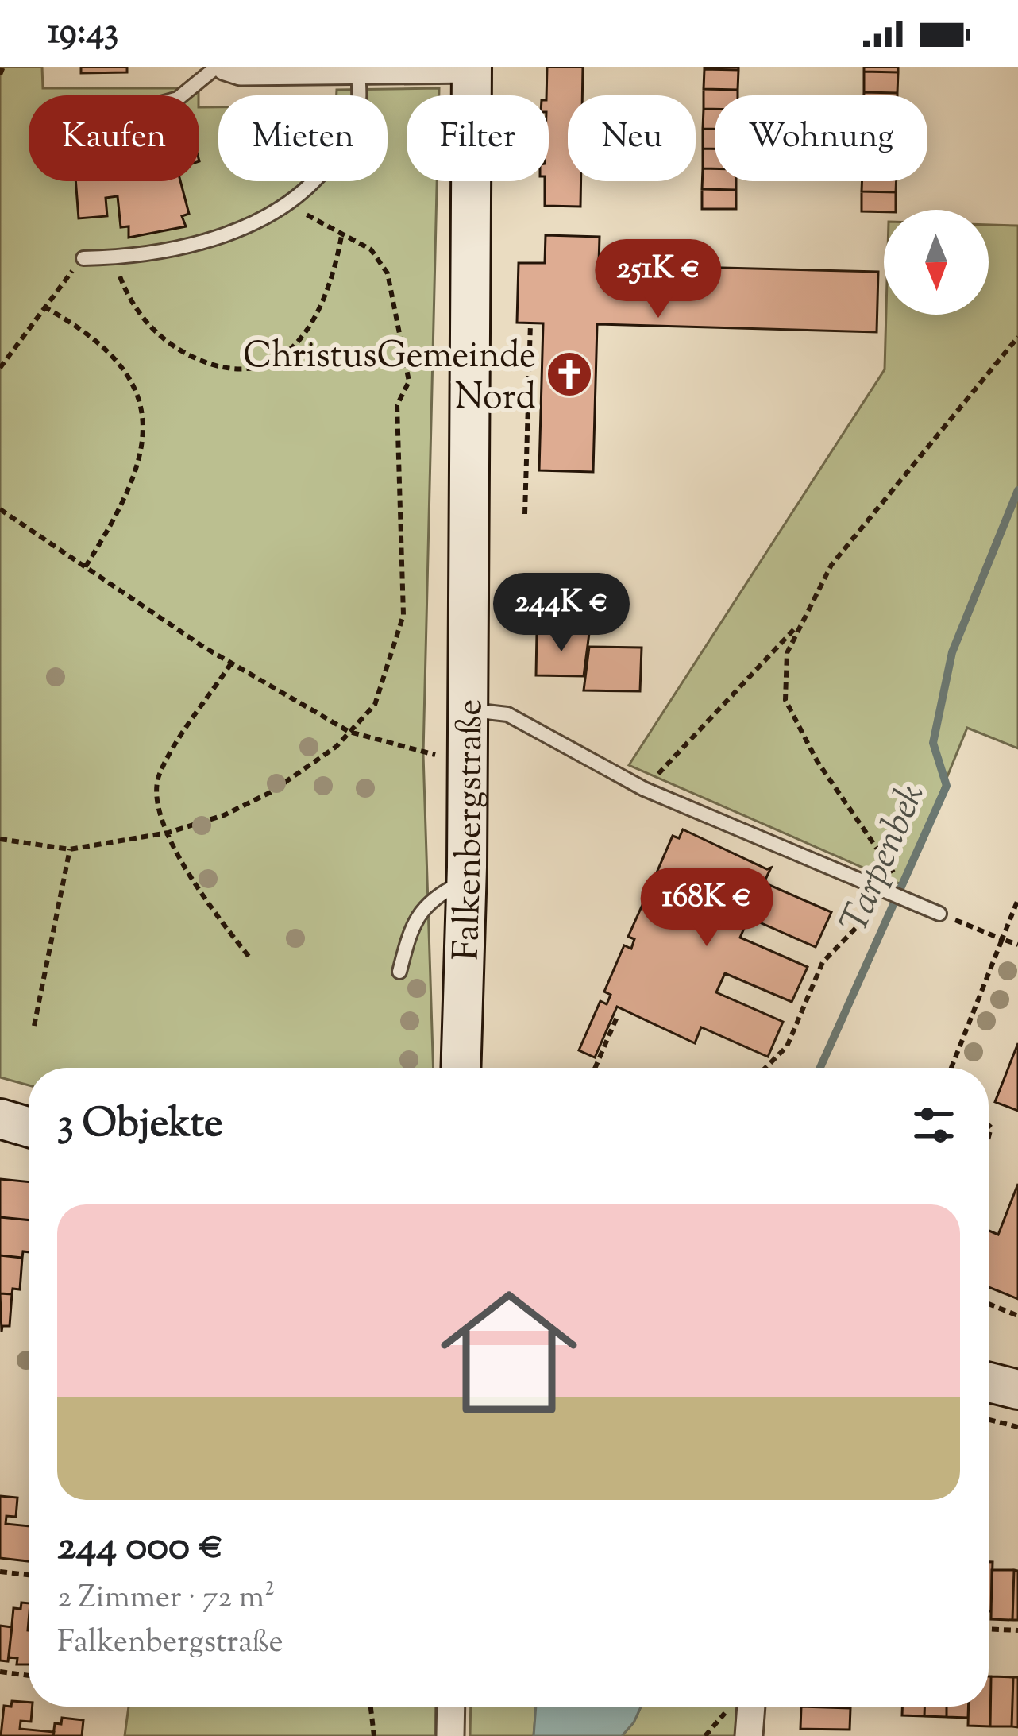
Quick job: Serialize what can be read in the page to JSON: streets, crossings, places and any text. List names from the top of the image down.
{
  "streets": {
    "street": ["Falkenbergstraße"]
  },
  "water": ["Tarpenbek"],
  "places": {
    "church": ["ChristusGemeinde Nord"]
  },
  "north": "bottom",
  "page": {
    "status": "19:43",
    "chip": [
      "Kaufen",
      "Mieten",
      "Filter",
      "Neu",
      "Wohnung"
    ],
    "price": ["251K €", "244K €", "168K €"],
    "heading": "3 Objekte",
    "list": [
      {
        "name": "244 000 €",
        "note": "2 Zimmer · 72 m² · Falkenbergstraße"
      }
    ]
  }
}
